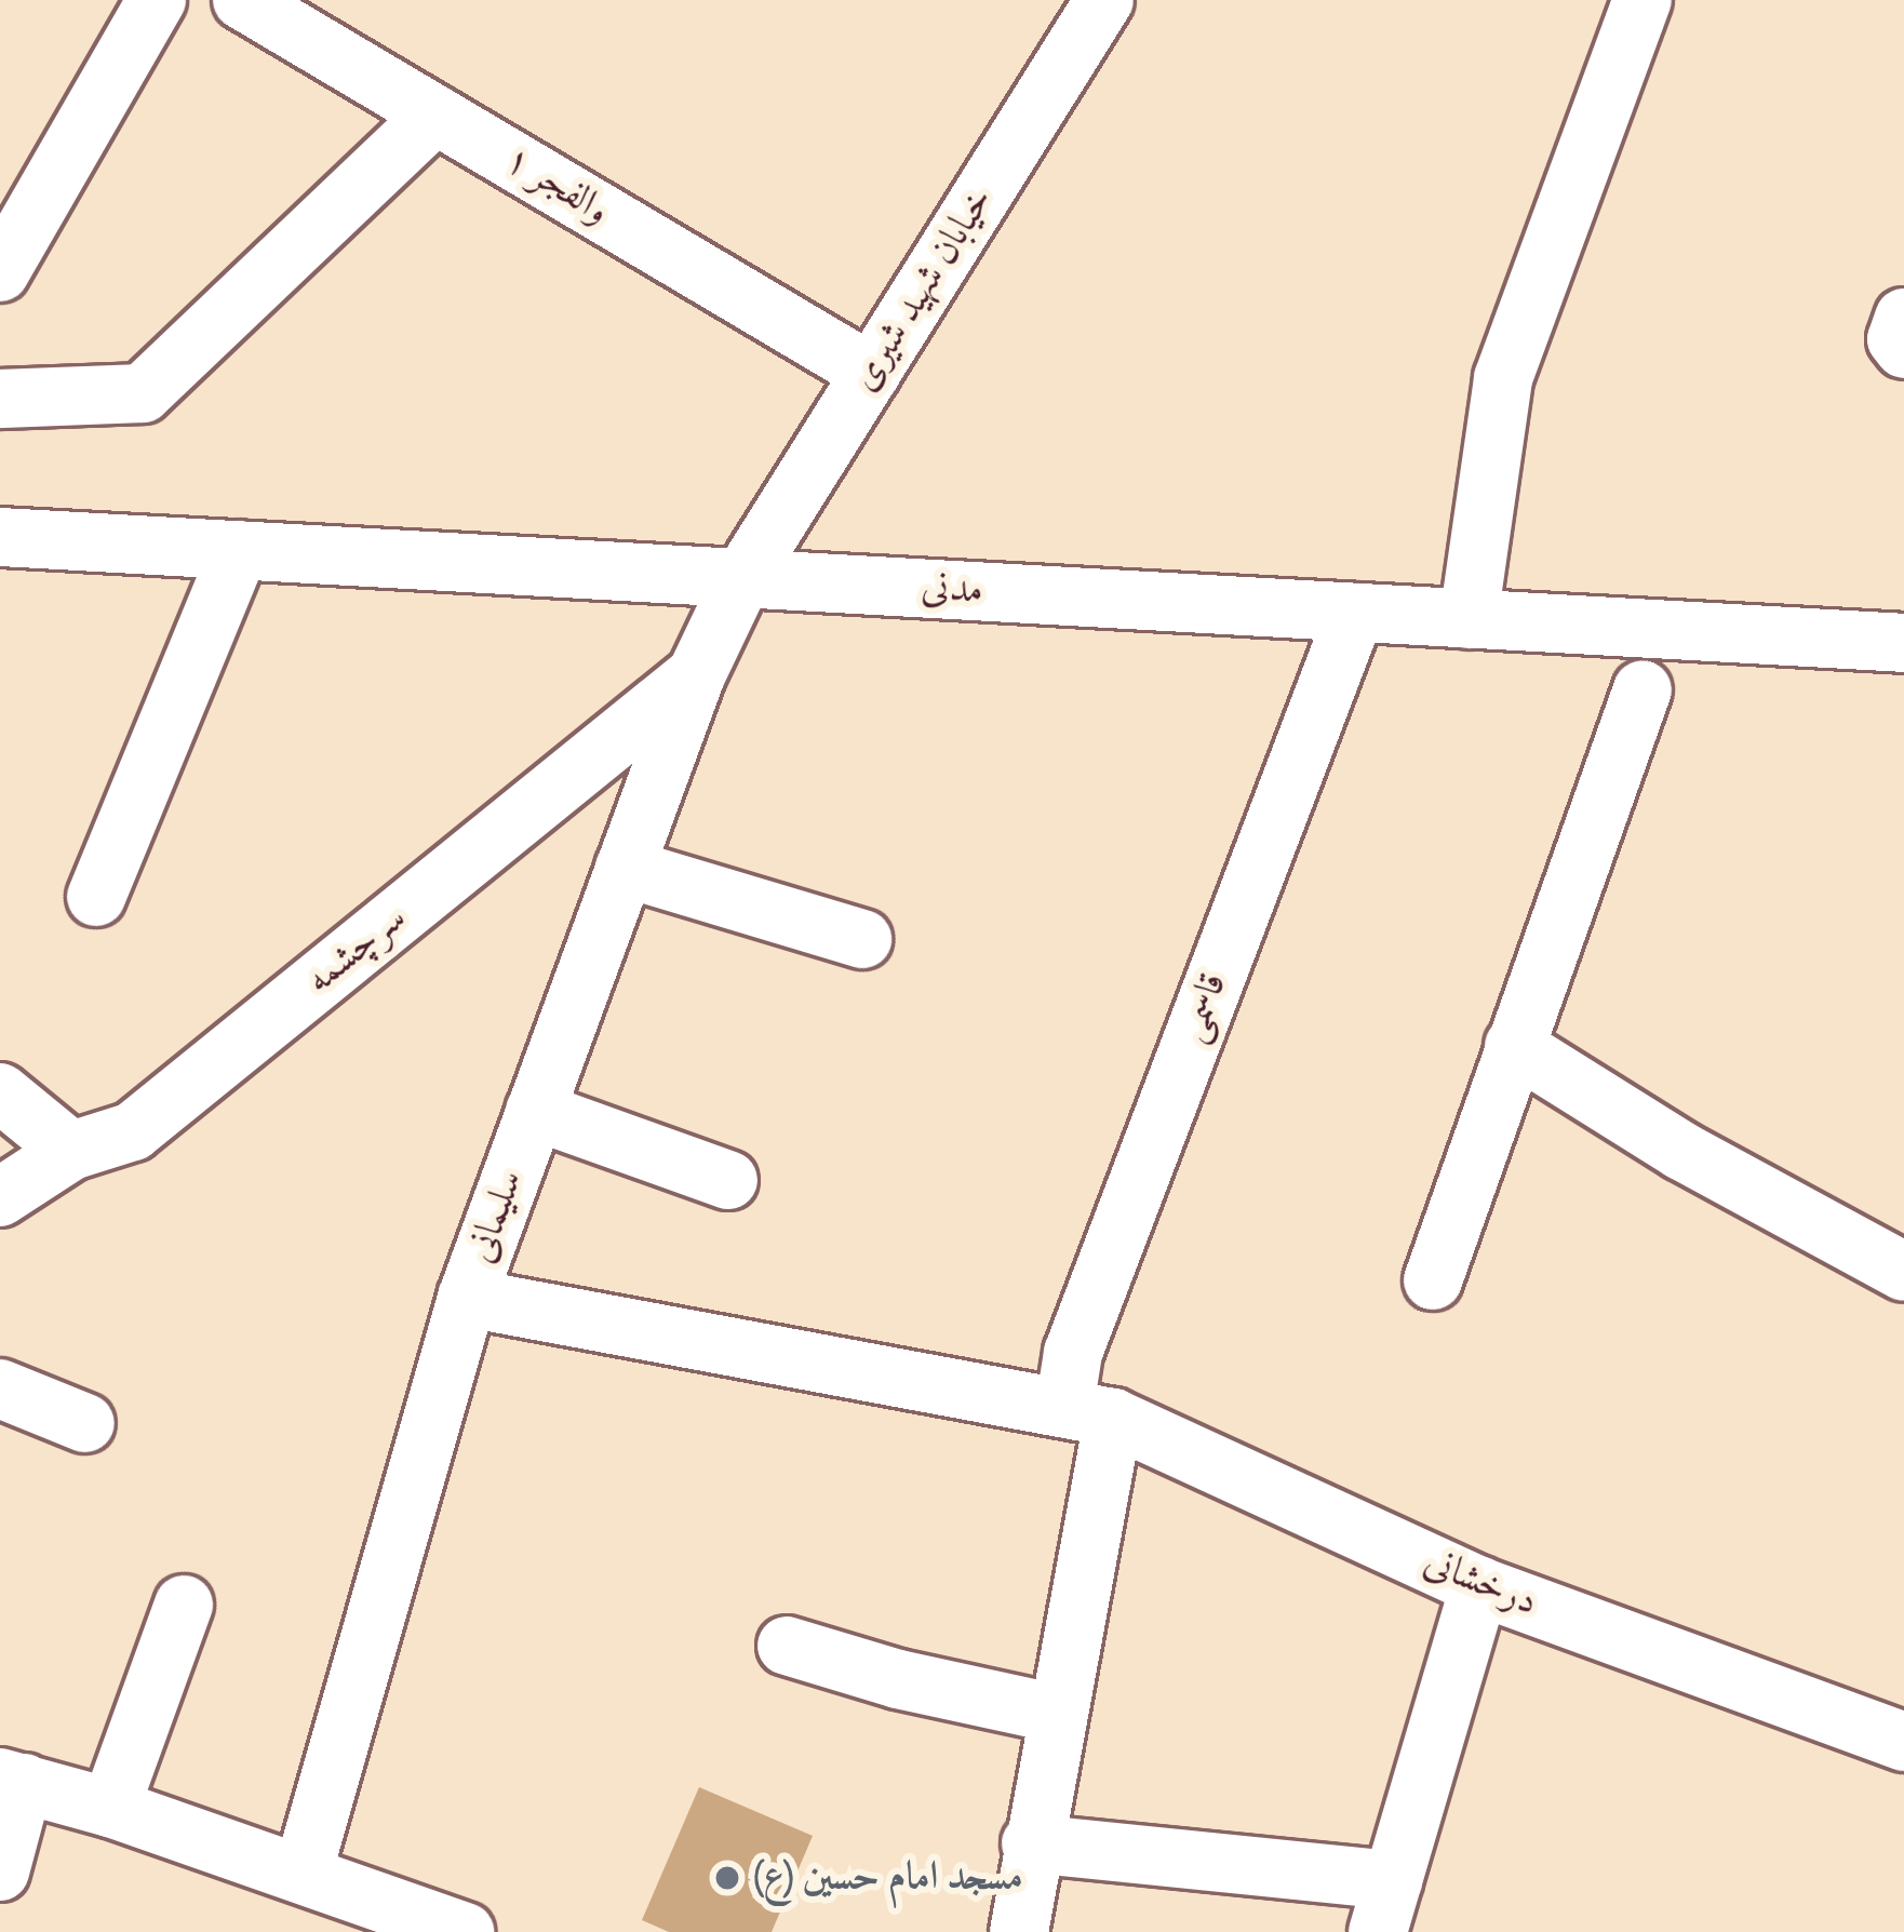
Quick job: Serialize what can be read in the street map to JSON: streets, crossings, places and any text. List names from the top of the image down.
{
  "streets": {
    "street": [
      "والفجر ۱",
      "خیابان شهید شیری",
      "مدنی",
      "سرچشمه",
      "قاسمی",
      "سلیمانی",
      "درخشانی"
    ]
  },
  "crossings": [
    ["والفجر ۱", "خیابان شهید شیری"],
    ["خیابان شهید شیری", "مدنی"],
    ["خیابان شهید شیری", "سلیمانی"],
    ["مدنی", "قاسمی"],
    ["مدنی", "سلیمانی"],
    ["سرچشمه", "سلیمانی"],
    ["قاسمی", "درخشانی"],
    ["سلیمانی", "درخشانی"]
  ],
  "places": ["مسجد امام حسین (ع)"]
}
